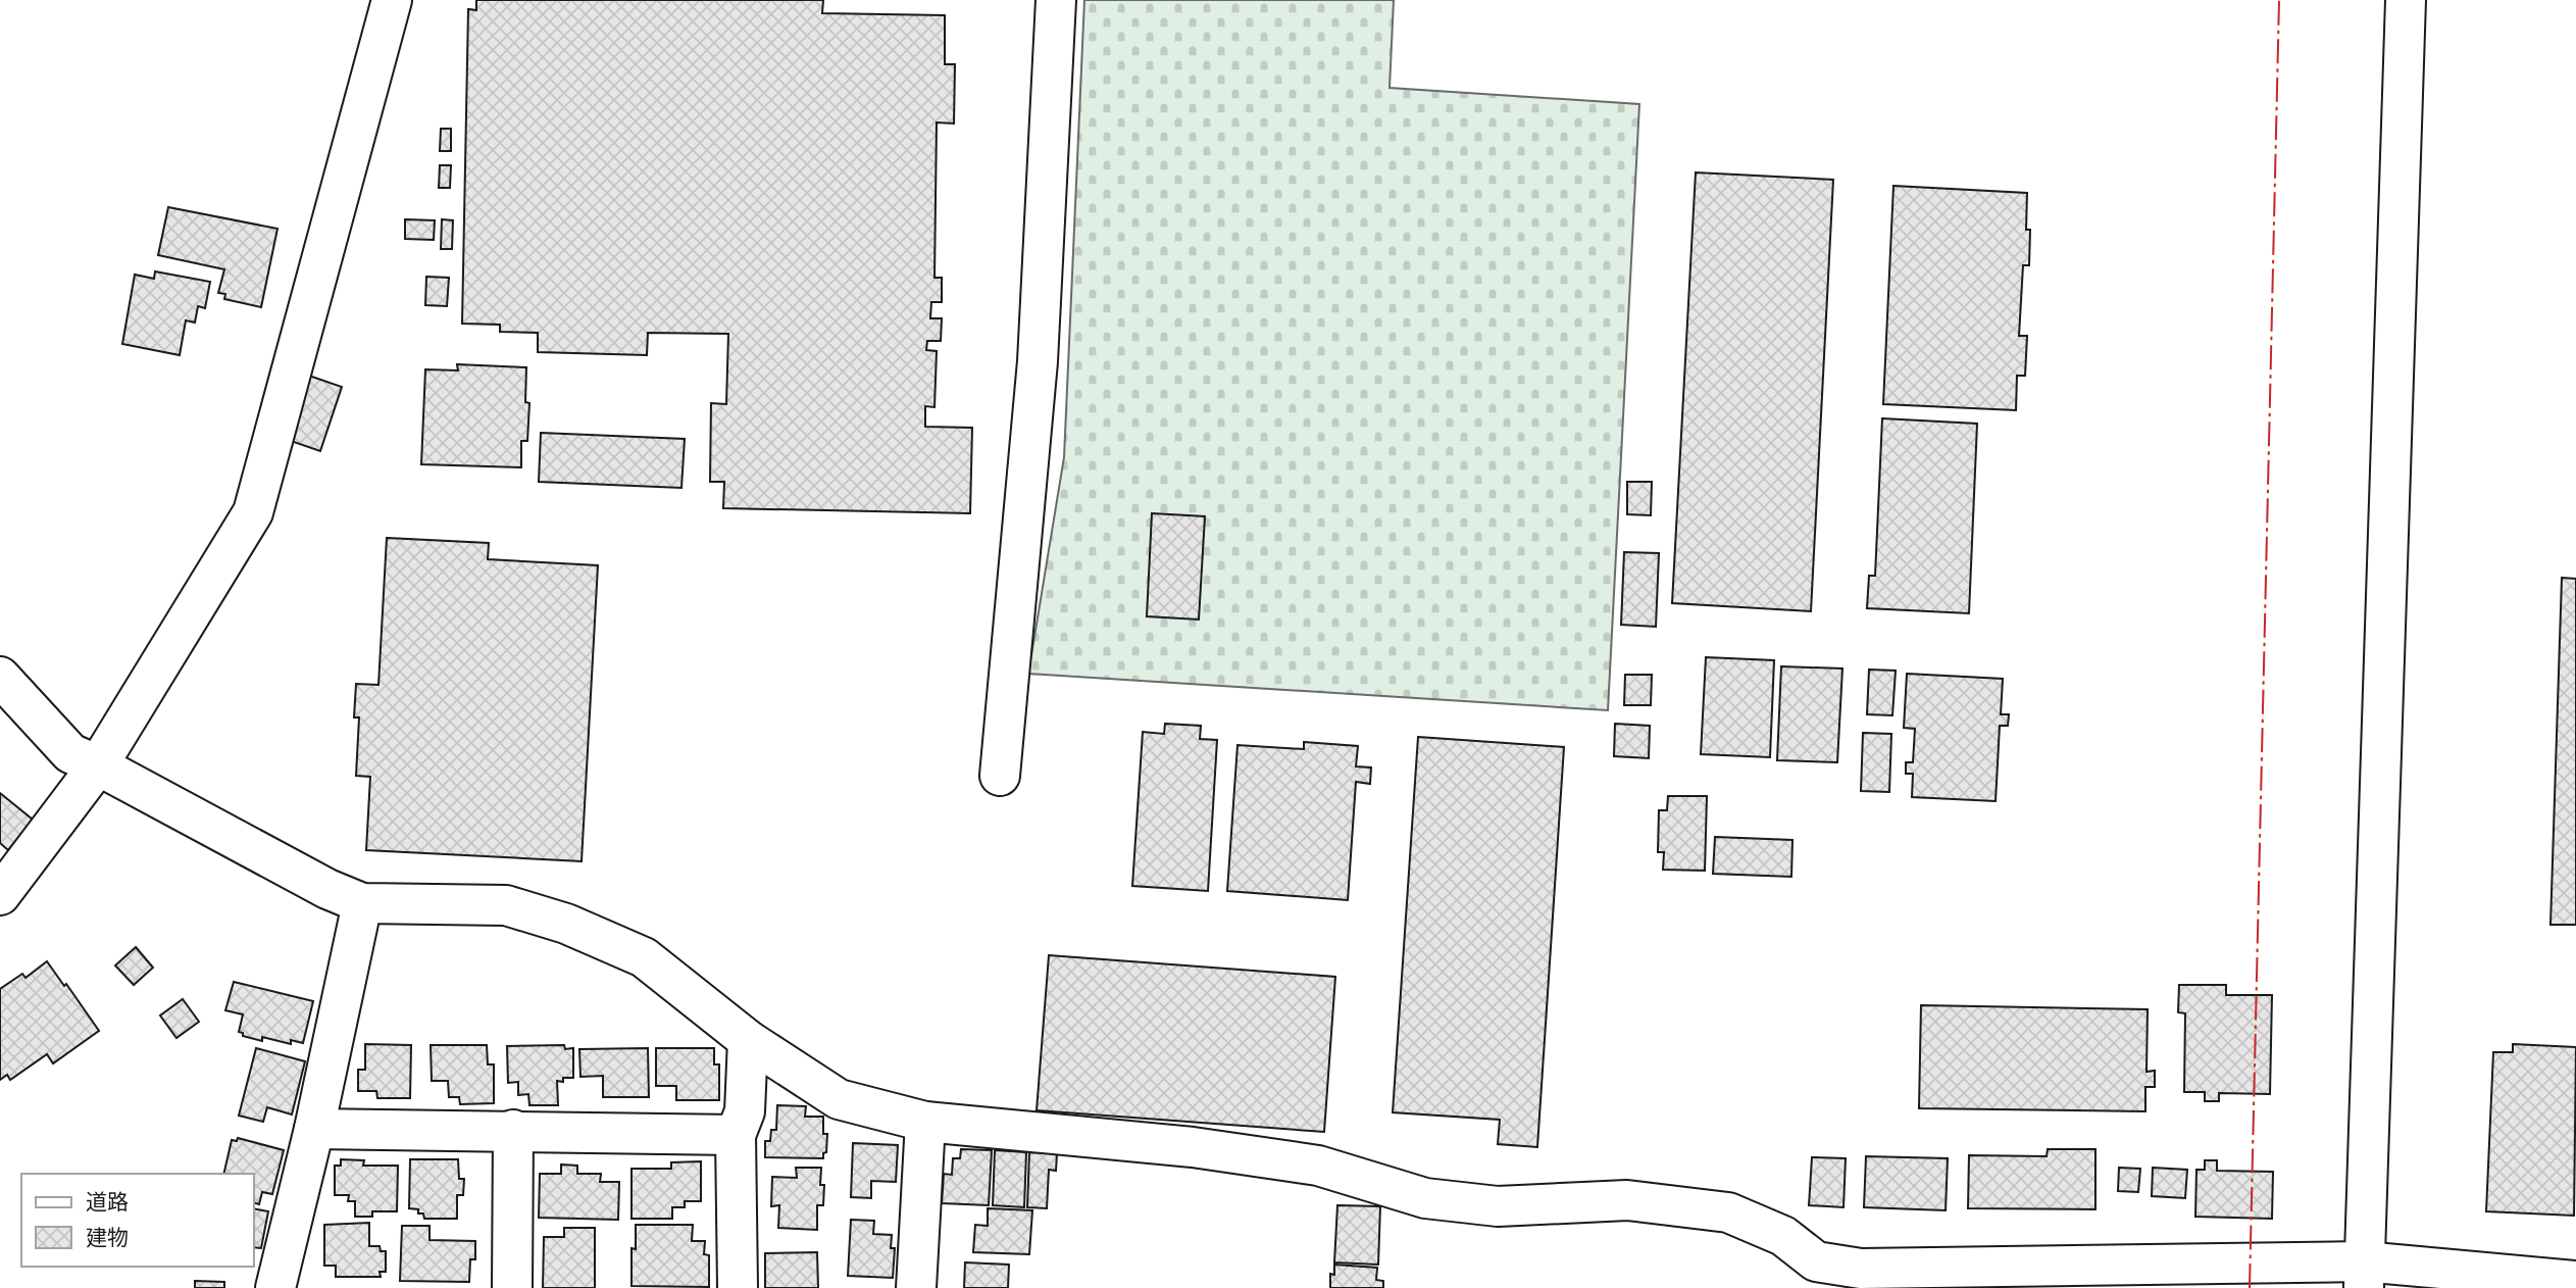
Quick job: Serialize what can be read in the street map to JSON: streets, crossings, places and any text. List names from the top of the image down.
{
  "legend": ["道路", "建物"]
}
